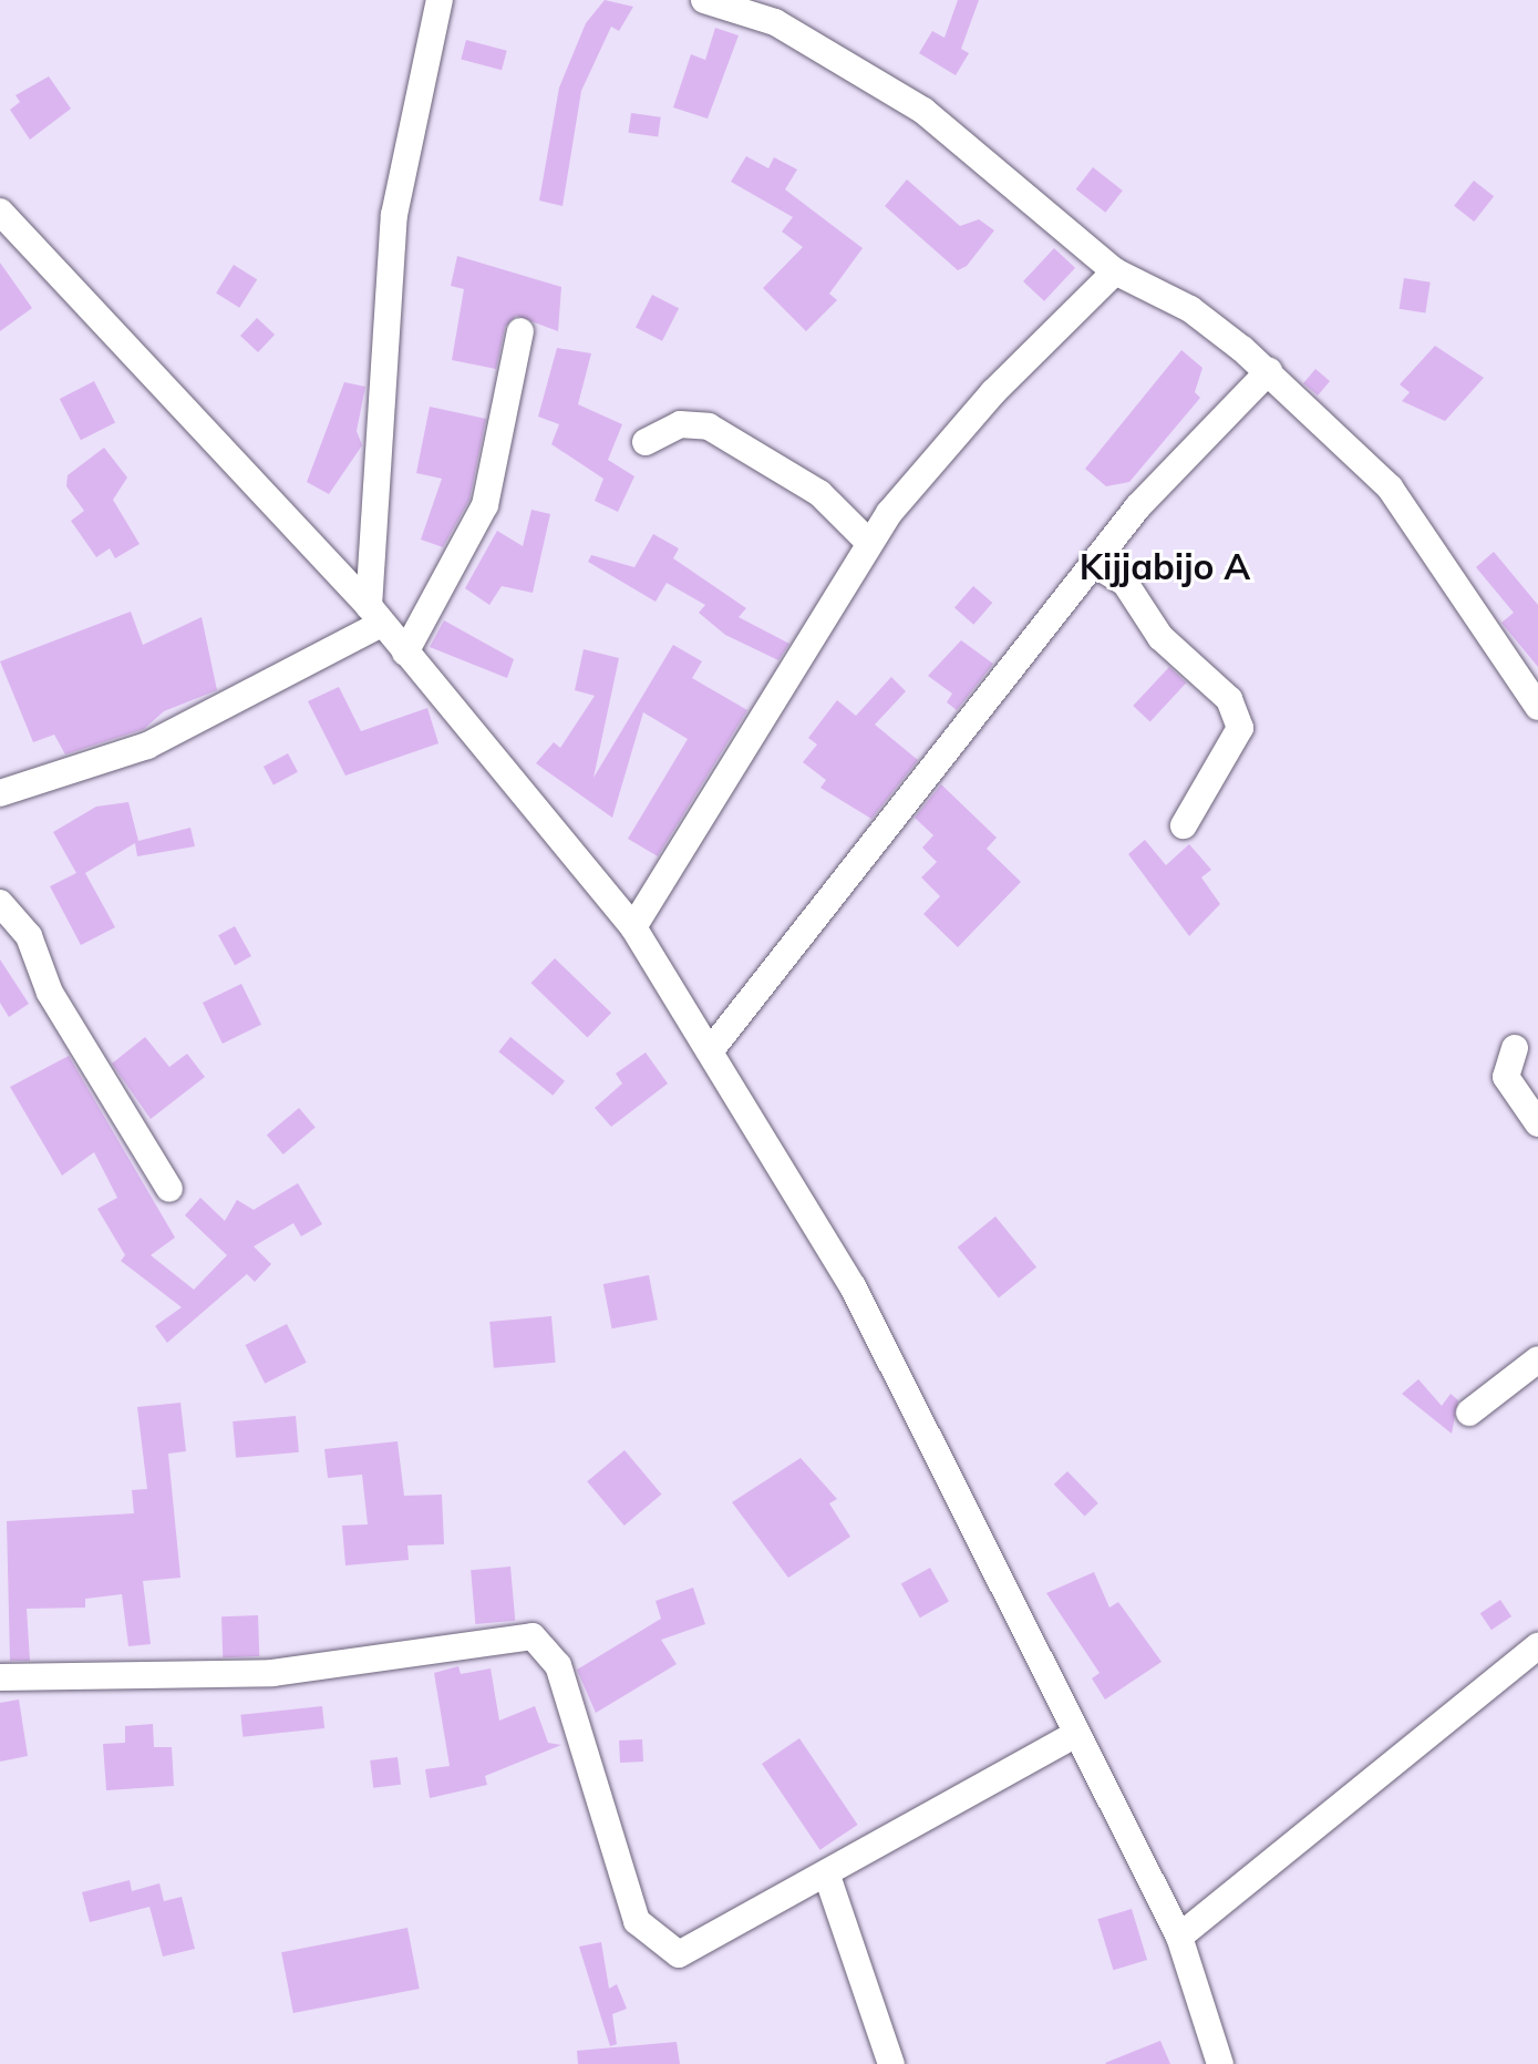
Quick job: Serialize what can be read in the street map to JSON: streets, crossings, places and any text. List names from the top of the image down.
{
  "districts": ["Kijjabijo A"]
}
